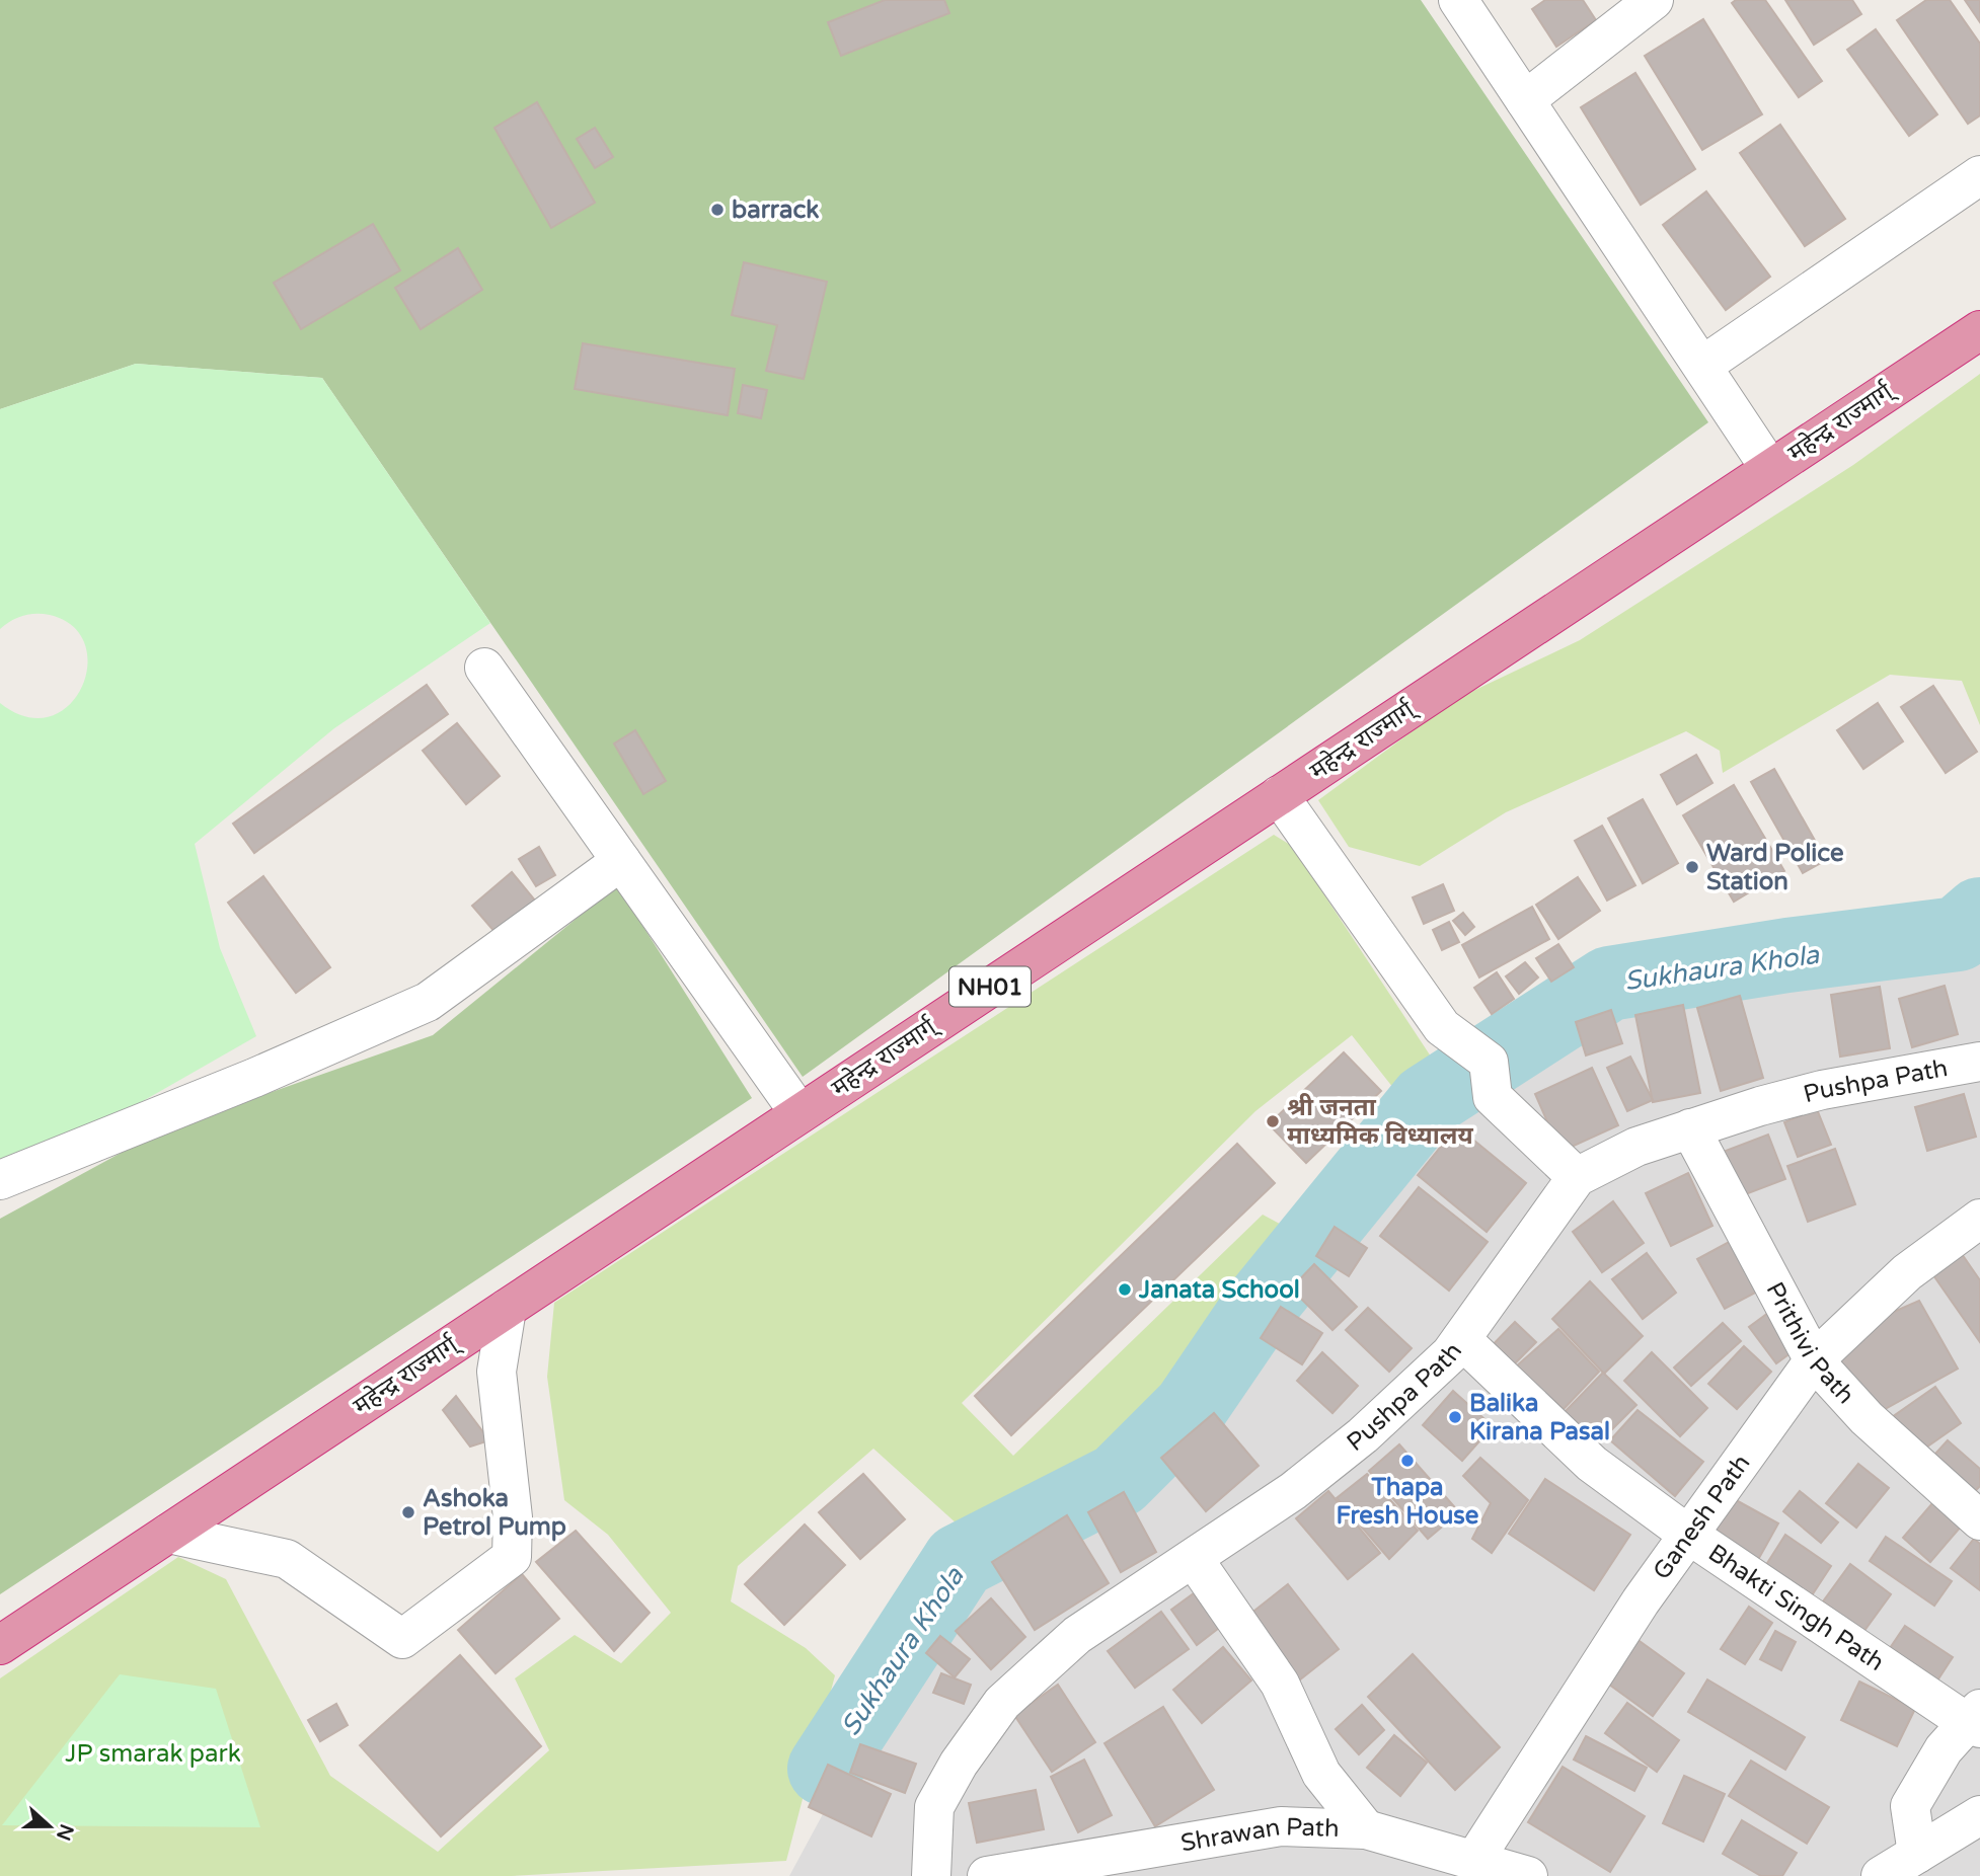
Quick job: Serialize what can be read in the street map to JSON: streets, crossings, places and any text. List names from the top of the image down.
{
  "streets": {
    "highway": ["महेन्द्र राज्मार्ग्", "NH01"],
    "street": [
      "Pushpa Path",
      "Prithivi Path",
      "Ganesh Path",
      "Bhakti Singh Path",
      "Shrawan Path"
    ]
  },
  "crossings": [
    ["Pushpa Path", "Prithivi Path"],
    ["Pushpa Path", "Bhakti Singh Path"],
    ["Prithivi Path", "Ganesh Path"],
    ["Ganesh Path", "Bhakti Singh Path"],
    ["Ganesh Path", "Shrawan Path"]
  ],
  "water": ["Sukhaura Khola"],
  "parks": ["JP smarak park"],
  "places": [
    "barrack",
    "Ward Police Station",
    "श्री जनता माध्यमिक विध्यालय",
    "Janata School",
    "Balika Kirana Pasal",
    "Thapa Fresh House",
    "Ashoka Petrol Pump"
  ],
  "north": "right"
}
